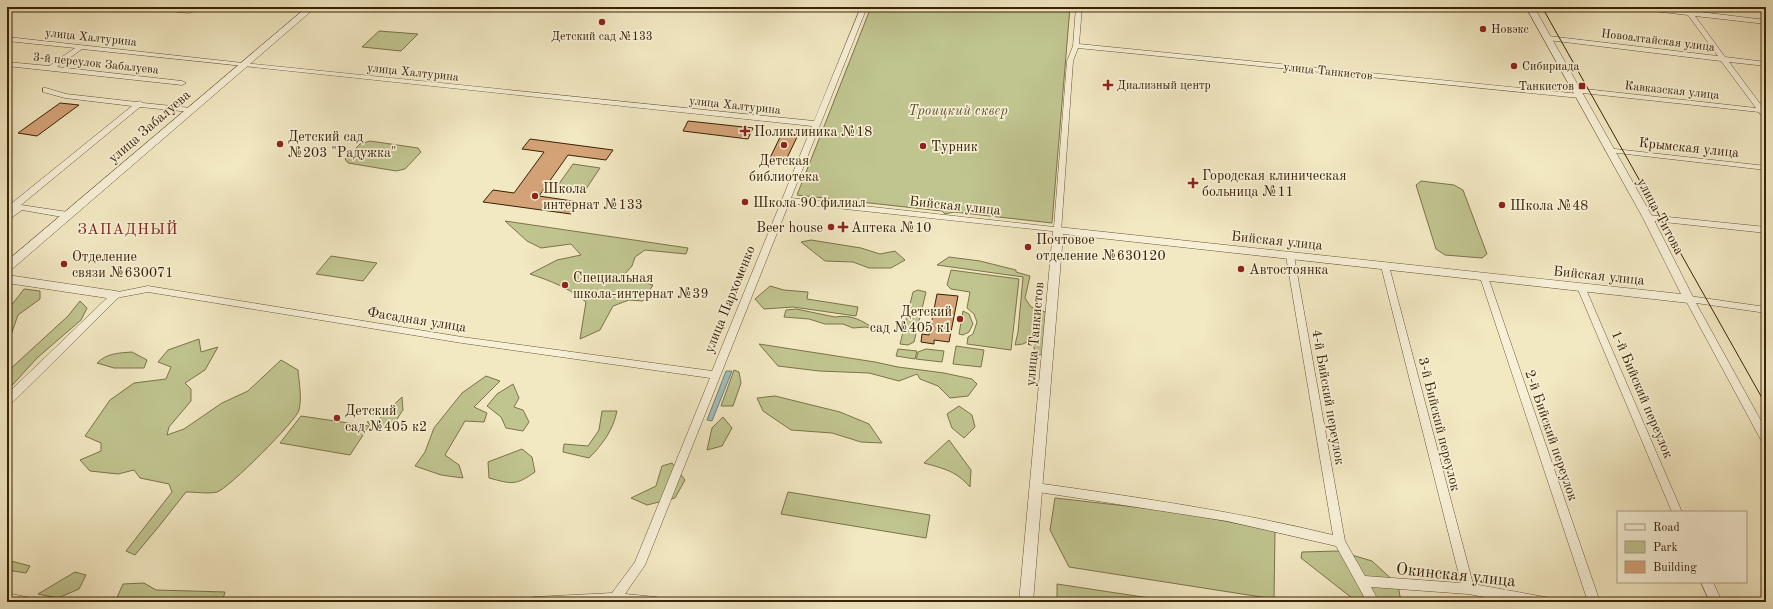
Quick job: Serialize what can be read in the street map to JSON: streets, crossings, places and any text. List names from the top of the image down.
{
  "streets": {
    "street": [
      "улица Халтурина",
      "Новоалтайская улица",
      "3-й переулок Забалуева",
      "улица Танкистов",
      "Кавказская улица",
      "улица Забалуева",
      "Крымская улица",
      "Бийская улица",
      "улица Титова",
      "улица Пархоменко",
      "Фасадная улица",
      "1-й Бийский переулок",
      "4-й Бийский переулок",
      "3-й Бийский переулок",
      "2-й Бийский переулок",
      "Окинская улица"
    ]
  },
  "crossings": [
    ["улица Халтурина", "улица Забалуева"],
    ["улица Халтурина", "улица Пархоменко"],
    ["Новоалтайская улица", "улица Титова"],
    ["улица Танкистов", "Кавказская улица"],
    ["улица Танкистов", "Бийская улица"],
    ["улица Танкистов", "улица Титова"],
    ["Кавказская улица", "улица Титова"],
    ["Крымская улица", "улица Титова"],
    ["Бийская улица", "улица Титова"],
    ["Бийская улица", "улица Пархоменко"],
    ["Бийская улица", "1-й Бийский переулок"],
    ["Бийская улица", "4-й Бийский переулок"],
    ["Бийская улица", "3-й Бийский переулок"],
    ["Бийская улица", "2-й Бийский переулок"],
    ["улица Пархоменко", "Фасадная улица"],
    ["4-й Бийский переулок", "Окинская улица"],
    ["3-й Бийский переулок", "Окинская улица"]
  ],
  "districts": ["ЗАПАДНЫЙ"],
  "parks": ["Троицкий сквер"],
  "places": {
    "other": [
      "Детский сад №133",
      "Новэкс",
      "Сибириада",
      "Детский сад №203 \"Радужка\"",
      "Детская библиотека",
      "Турник",
      "Школа интернат №133",
      "Школа 90 филиал",
      "Школа №48",
      "Beer house",
      "Почтовое отделение №630120",
      "Отделение связи №630071",
      "Автостоянка",
      "Специальная школа-интернат №39",
      "Детский сад №405 к1",
      "Детский сад №405 к2"
    ],
    "health": [
      "Диализный центр",
      "Поликлиника №18",
      "Городская клиническая больница №11",
      "Аптека №10"
    ],
    "transit": ["Танкистов"]
  },
  "legend": ["Road", "Park", "Building"]
}
